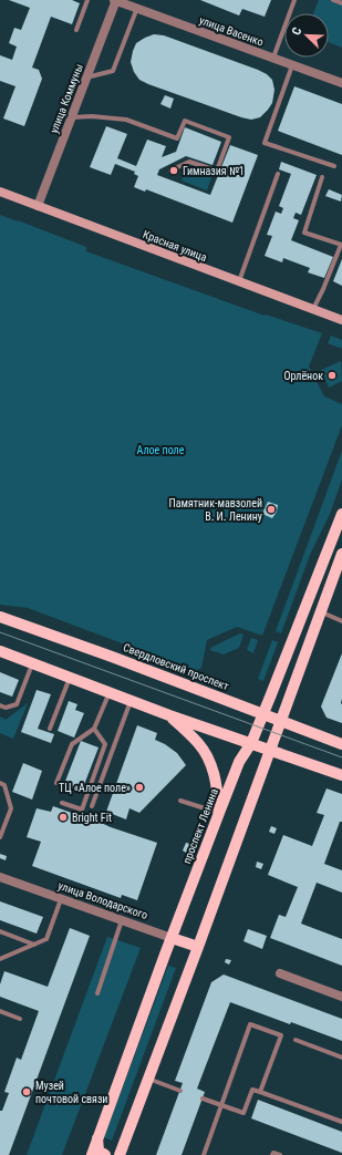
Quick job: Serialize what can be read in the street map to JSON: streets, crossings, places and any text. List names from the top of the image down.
{
  "streets": {
    "main road": [
      "Красная улица",
      "Свердловский проспект",
      "проспект Ленина",
      "улица Володарского"
    ],
    "street": ["улица Васенко", "улица Коммуны"]
  },
  "crossings": [
    ["улица Васенко", "улица Коммуны"],
    ["улица Коммуны", "Красная улица"],
    ["Свердловский проспект", "проспект Ленина"],
    ["проспект Ленина", "улица Володарского"]
  ],
  "parks": ["Алое поле"],
  "places": [
    "Гимназия №1",
    "Орлёнок",
    "Памятник-мавзолей В. И. Ленину",
    "ТЦ «Алое поле»",
    "Bright Fit",
    "Музей почтовой связи"
  ],
  "north": "top left"
}
